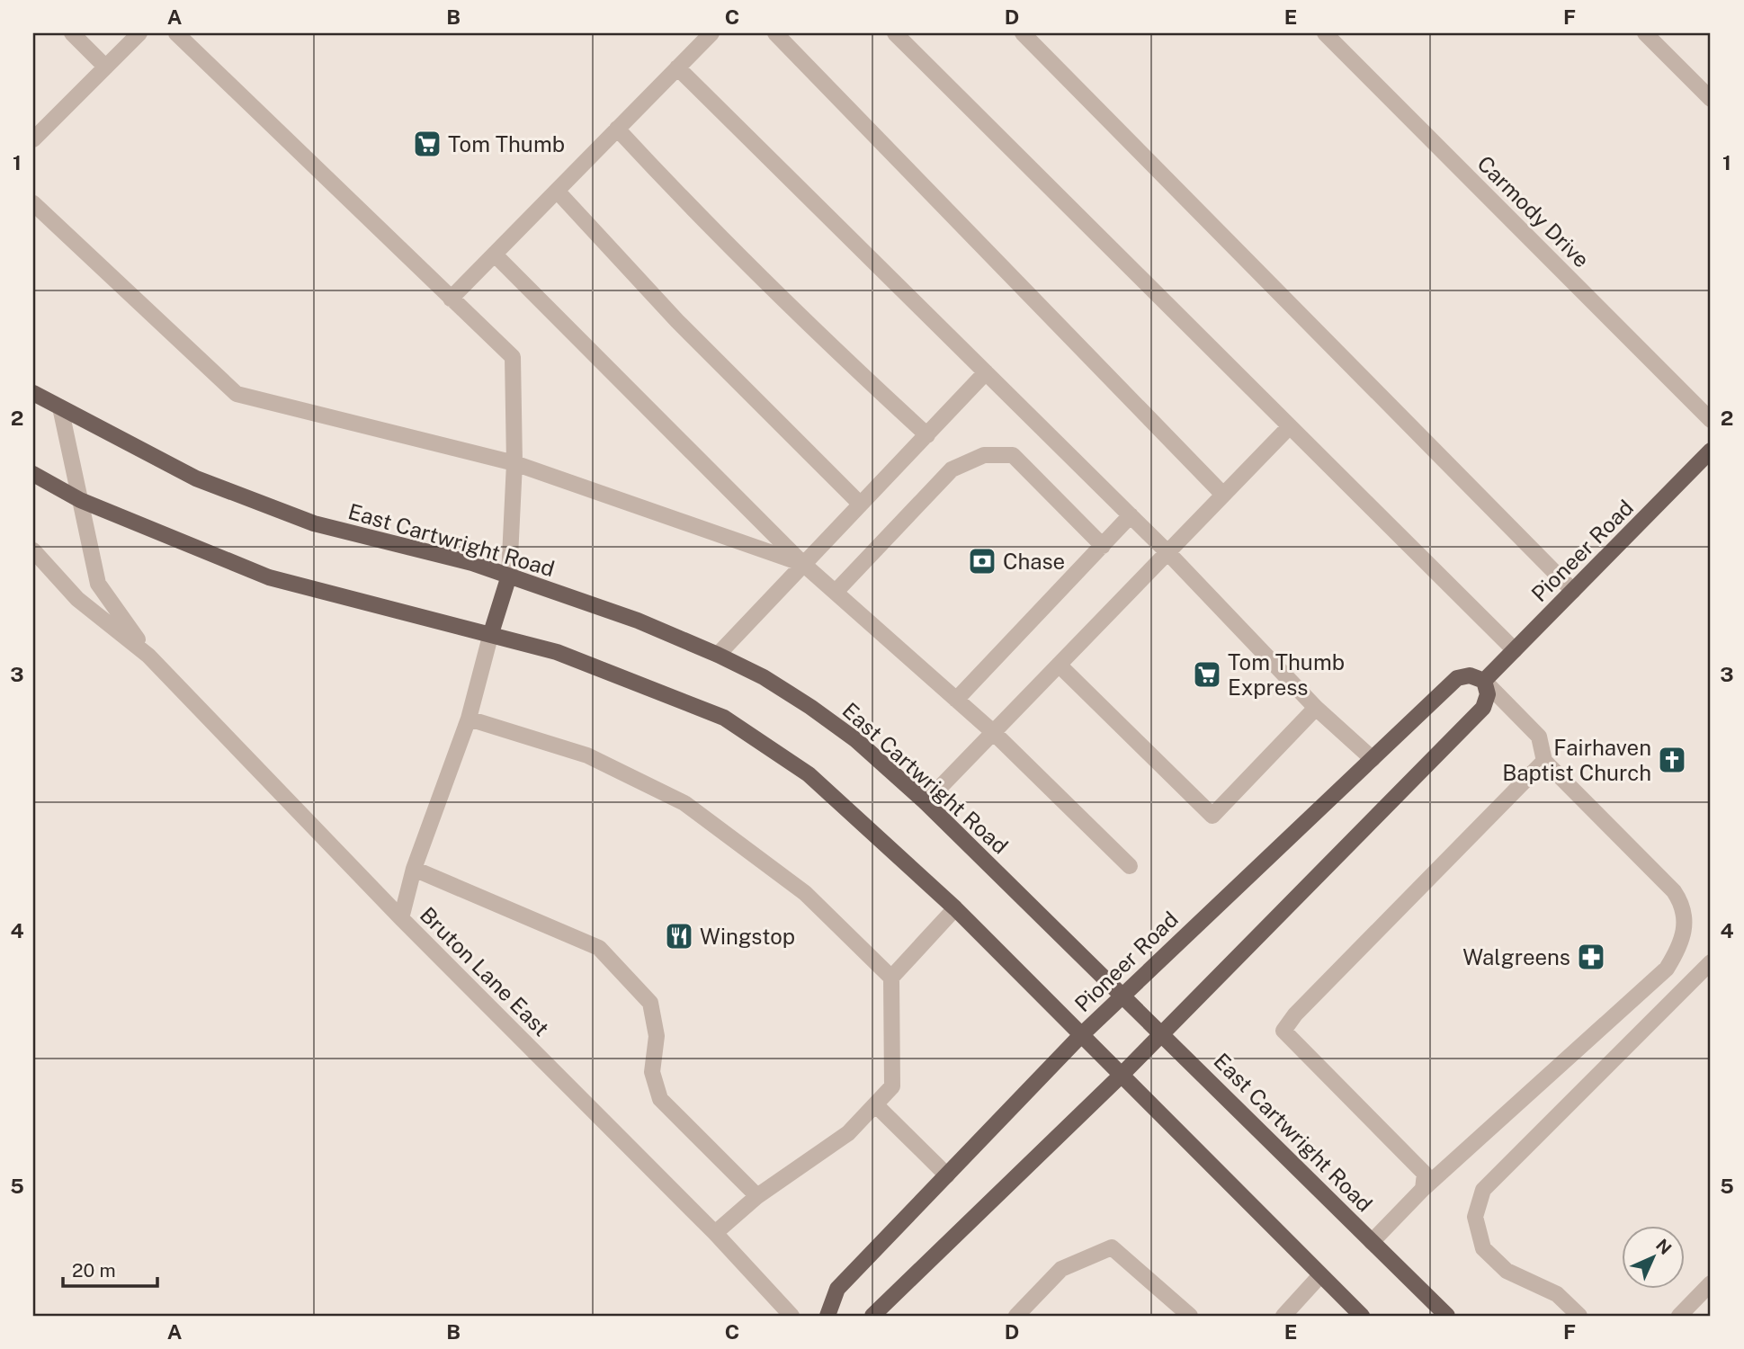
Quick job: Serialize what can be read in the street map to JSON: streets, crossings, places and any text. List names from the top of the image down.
{
  "streets": {
    "main road": ["East Cartwright Road", "Pioneer Road"],
    "street": ["Carmody Drive", "Bruton Lane East"]
  },
  "crossings": [
    ["East Cartwright Road", "Pioneer Road"],
    ["East Cartwright Road", "Bruton Lane East"]
  ],
  "places": {
    "supermarket": ["Tom Thumb", "Tom Thumb Express"],
    "bank": ["Chase"],
    "church": ["Fairhaven Baptist Church"],
    "restaurant": ["Wingstop"],
    "pharmacy": ["Walgreens"]
  },
  "scale_bar": "20 m",
  "north": "top right",
  "grid": {
    "columns": [
      "A",
      "B",
      "C",
      "D",
      "E",
      "F"
    ],
    "rows": [
      "1",
      "2",
      "3",
      "4",
      "5"
    ]
  }
}
